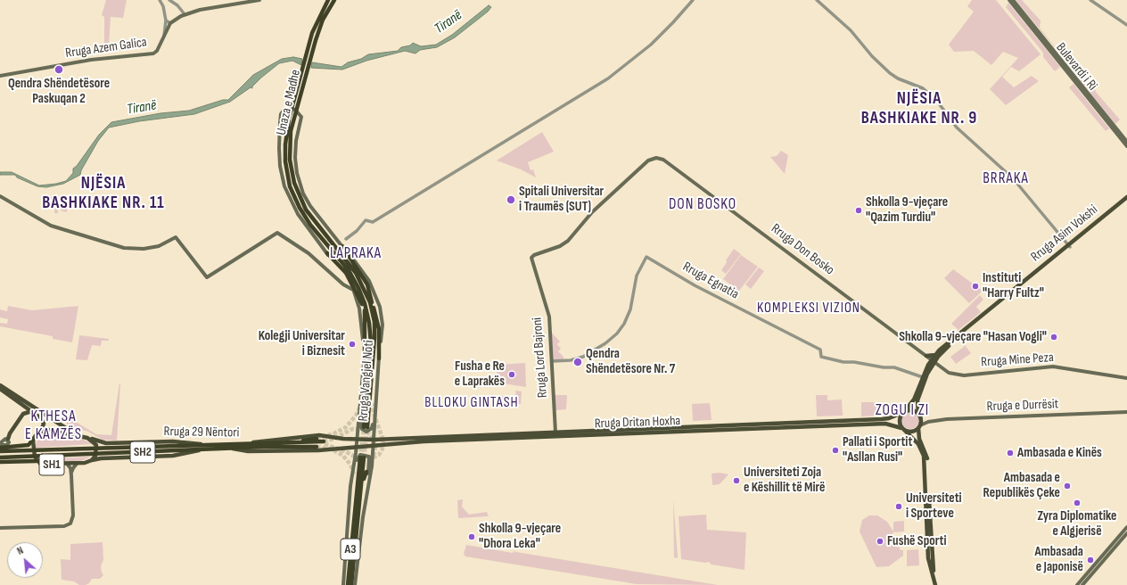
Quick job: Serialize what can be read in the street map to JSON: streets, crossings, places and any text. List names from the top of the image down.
{
  "streets": {
    "highway": [
      "Unaza e Madhe",
      "Rruga 29 Nëntori",
      "SH2",
      "A3"
    ],
    "main road": [
      "Rruga Azem Galica",
      "Bulevardi i Ri",
      "Rruga Asim Vokshi",
      "Rruga Don Bosko",
      "Rruga Lord Bajroni",
      "Rruga Mine Peza",
      "Rruga Vangjel Noti",
      "Rruga e Durrësit",
      "Rruga Dritan Hoxha",
      "SH1"
    ],
    "street": ["Rruga Egnatia"]
  },
  "crossings": [
    ["Rruga Asim Vokshi", "Rruga Don Bosko"],
    ["Rruga Asim Vokshi", "Rruga Egnatia"],
    ["Rruga Asim Vokshi", "Rruga Mine Peza"],
    ["Rruga Asim Vokshi", "Rruga e Durrësit"],
    ["Rruga Asim Vokshi", "Rruga Dritan Hoxha"],
    ["Rruga Don Bosko", "Rruga Lord Bajroni"],
    ["Rruga Don Bosko", "Rruga Mine Peza"],
    ["Rruga Egnatia", "Rruga Lord Bajroni"],
    ["Rruga Lord Bajroni", "Rruga Dritan Hoxha"],
    ["Rruga Vangjel Noti", "Rruga Dritan Hoxha"],
    ["Rruga Vangjel Noti", "Rruga 29 Nëntori"],
    ["Rruga e Durrësit", "Rruga Dritan Hoxha"],
    ["Rruga Dritan Hoxha", "Rruga 29 Nëntori"],
    ["Rruga 29 Nëntori", "SH2"],
    ["Rruga 29 Nëntori", "SH1"]
  ],
  "districts": [
    "NJËSIA BASHKIAKE NR. 9",
    "BRRAKA",
    "NJËSIA BASHKIAKE NR. 11",
    "DON BOSKO",
    "LAPRAKA",
    "KOMPLEKSI VIZION",
    "BLLOKU GINTASH",
    "ZOGU I ZI",
    "KTHESA E KAMZËS"
  ],
  "water": ["Tiranë"],
  "places": [
    "Qendra Shëndetësore Paskuqan 2",
    "Spitali Universitar i Traumës (SUT)",
    "Shkolla 9-vjeçare \"Qazim Turdiu\"",
    "Instituti \"Harry Fultz\"",
    "Shkolla 9-vjeçare \"Hasan Vogli\"",
    "Kolegji Universitar i Biznesit",
    "Qendra Shëndetësore Nr. 7",
    "Fusha e Re e Laprakës",
    "Pallati i Sportit \"Asllan Rusi\"",
    "Ambasada e Kinës",
    "Universiteti Zoja e Këshillit të Mirë",
    "Ambasada e Republikës Çeke",
    "Zyra Diplomatike e Algjerisë",
    "Universiteti i Sporteve",
    "Shkolla 9-vjeçare \"Dhora Leka\"",
    "Fushë Sporti",
    "Ambasada e Japonisë"
  ],
  "north": "top left"
}
